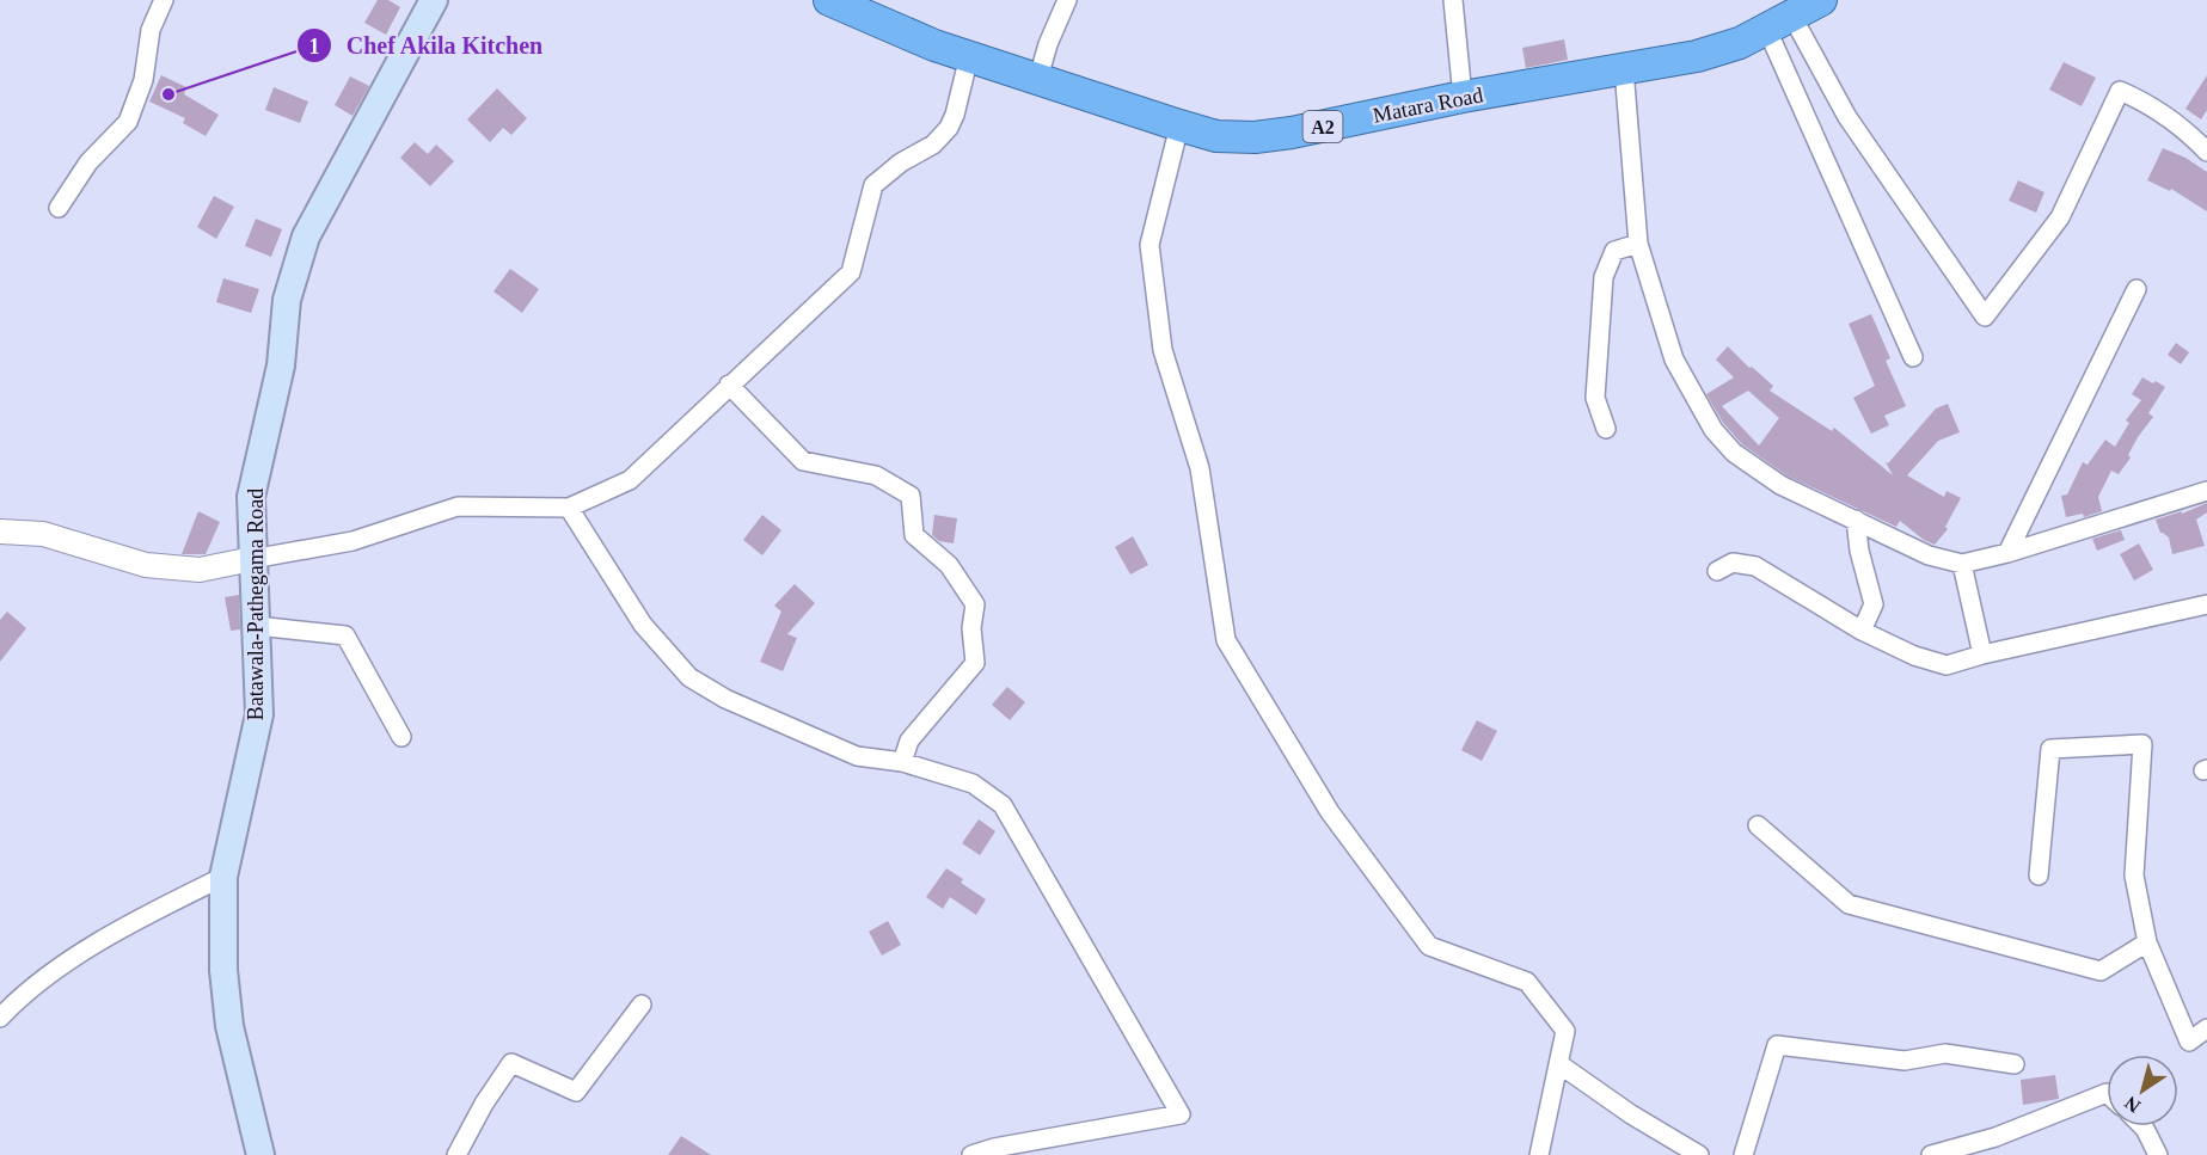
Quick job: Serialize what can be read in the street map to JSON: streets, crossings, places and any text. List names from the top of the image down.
{
  "streets": {
    "highway": ["Matara Road", "A2"],
    "main road": ["Batawala-Pathegama Road"]
  },
  "places": ["Chef Akila Kitchen"],
  "north": "bottom left"
}
